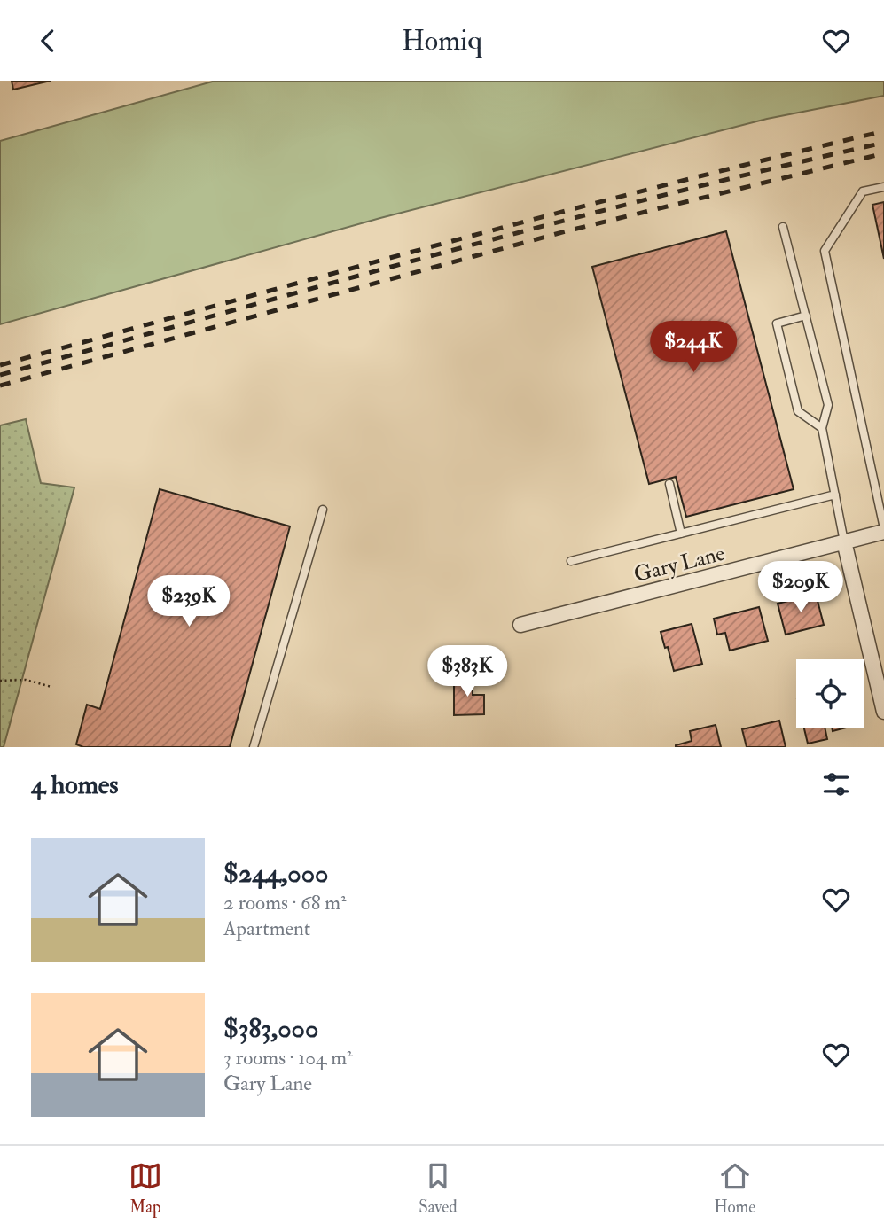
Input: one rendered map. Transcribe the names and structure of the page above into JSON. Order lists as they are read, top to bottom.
{
  "streets": {
    "street": ["Gary Lane"]
  },
  "page": {
    "header": "Homiq",
    "price": [
      "$244K",
      "$209K",
      "$239K",
      "$383K"
    ],
    "heading": "4 homes",
    "list": [
      {
        "name": "$244,000",
        "note": "2 rooms · 68 m² · Apartment"
      },
      {
        "name": "$383,000",
        "note": "3 rooms · 104 m² · Gary Lane"
      }
    ],
    "tabs": ["Map", "Saved", "Home"]
  }
}
